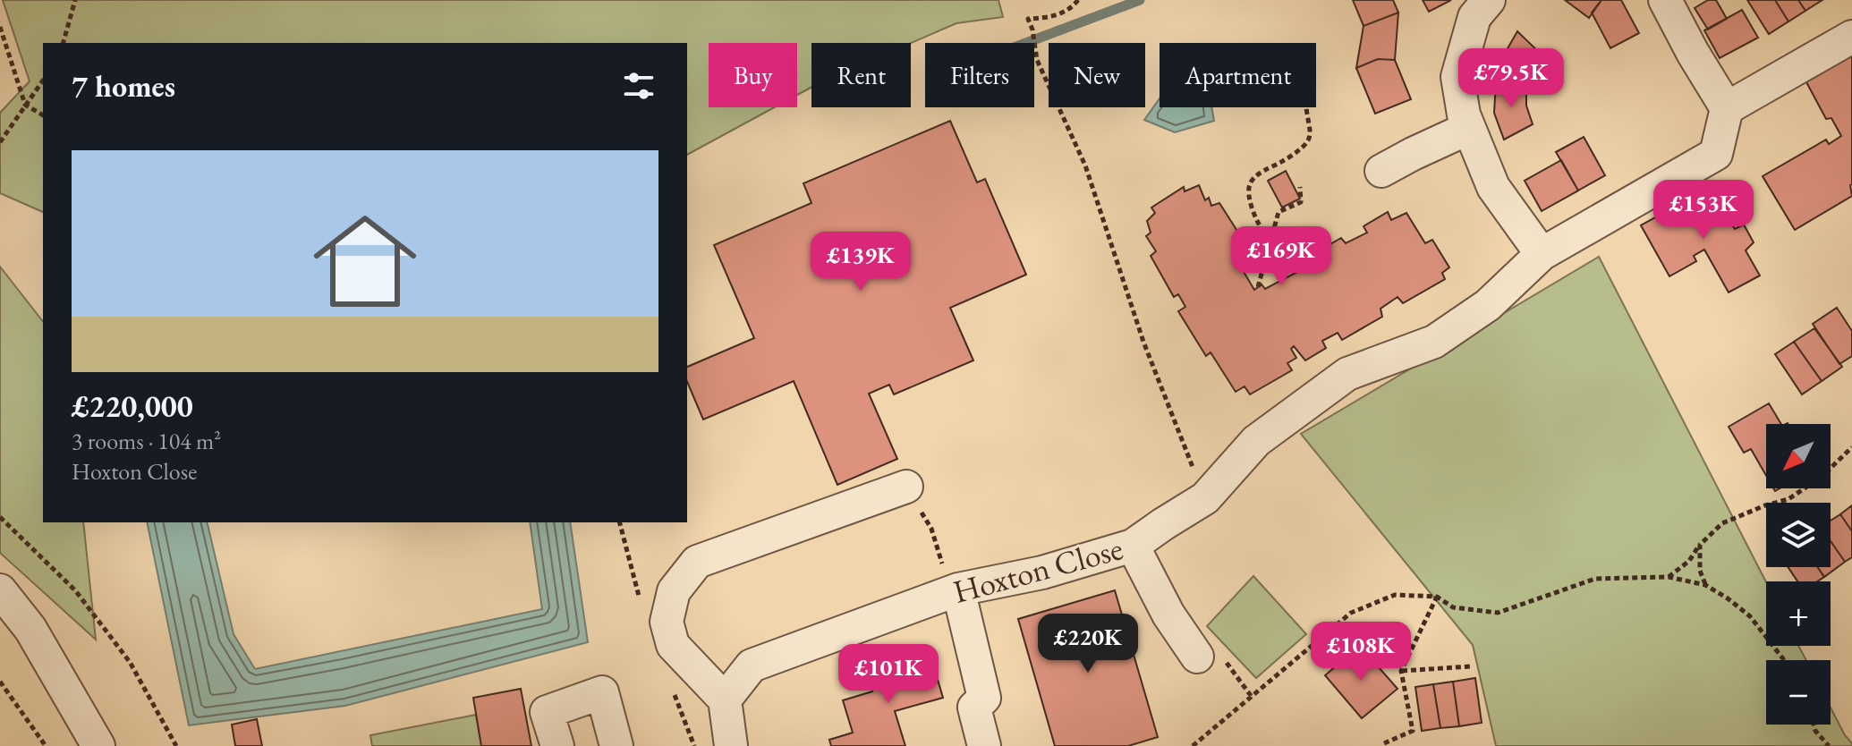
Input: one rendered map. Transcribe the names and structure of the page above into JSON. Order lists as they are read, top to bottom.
{
  "streets": {
    "street": ["Hoxton Close"]
  },
  "north": "bottom left",
  "page": {
    "chip": [
      "Buy",
      "Rent",
      "Filters",
      "New",
      "Apartment"
    ],
    "heading": "7 homes",
    "price": [
      "£79.5K",
      "£153K",
      "£169K",
      "£139K",
      "£220K",
      "£108K",
      "£101K"
    ],
    "list": [
      {
        "name": "£220,000",
        "note": "3 rooms · 104 m² · Hoxton Close"
      }
    ],
    "map_buttons": ["+", "−"]
  }
}
